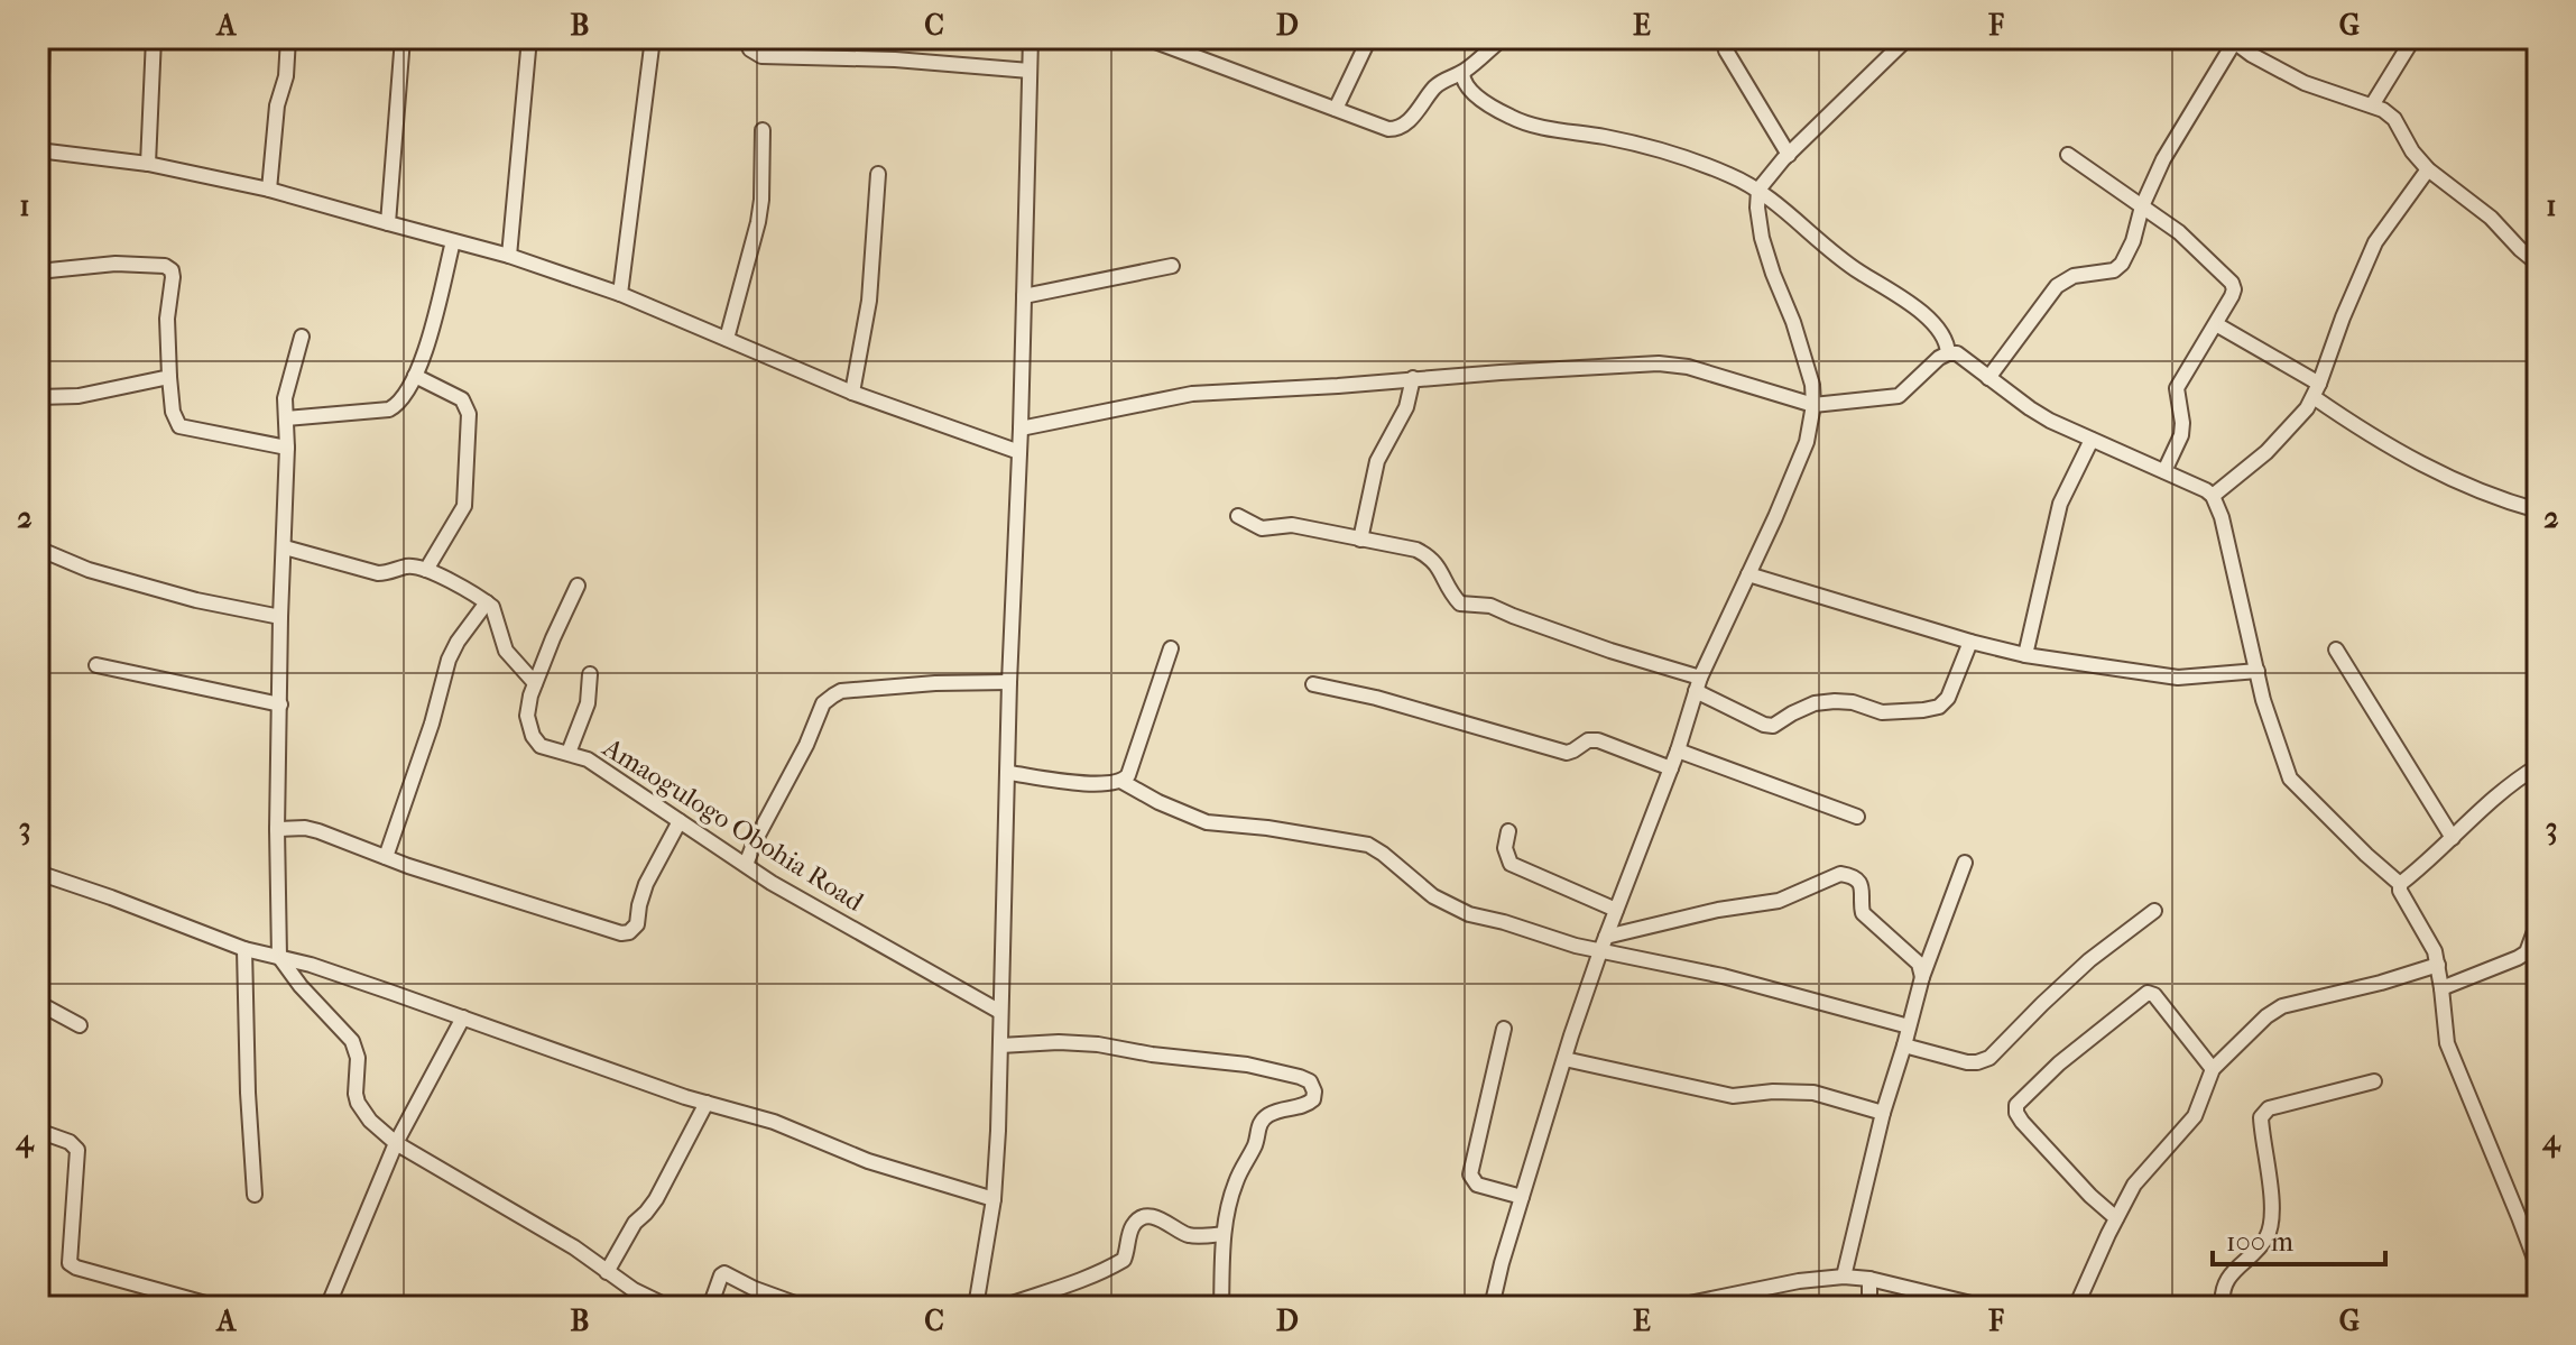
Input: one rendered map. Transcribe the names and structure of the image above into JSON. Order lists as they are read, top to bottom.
{
  "streets": {
    "street": ["Amaogulogo Obohia Road"]
  },
  "scale_bar": "100 m",
  "grid": {
    "columns": [
      "A",
      "B",
      "C",
      "D",
      "E",
      "F",
      "G"
    ],
    "rows": [
      "1",
      "2",
      "3",
      "4"
    ]
  }
}
